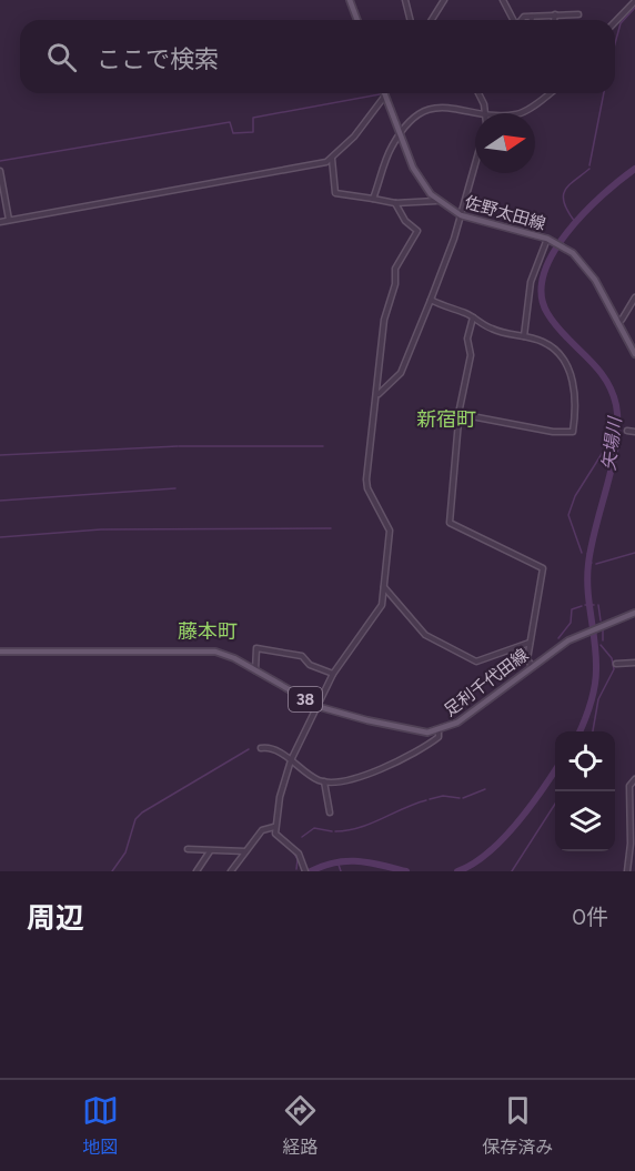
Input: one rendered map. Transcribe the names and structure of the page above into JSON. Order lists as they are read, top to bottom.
{
  "streets": {
    "main road": ["佐野太田線", "足利千代田線", "38"]
  },
  "districts": ["新宿町", "藤本町"],
  "water": ["矢場川"],
  "north": "right",
  "page": {
    "search": "ここで検索",
    "heading": ["周辺", "0件"],
    "nav": ["地図", "経路", "保存済み"]
  }
}
